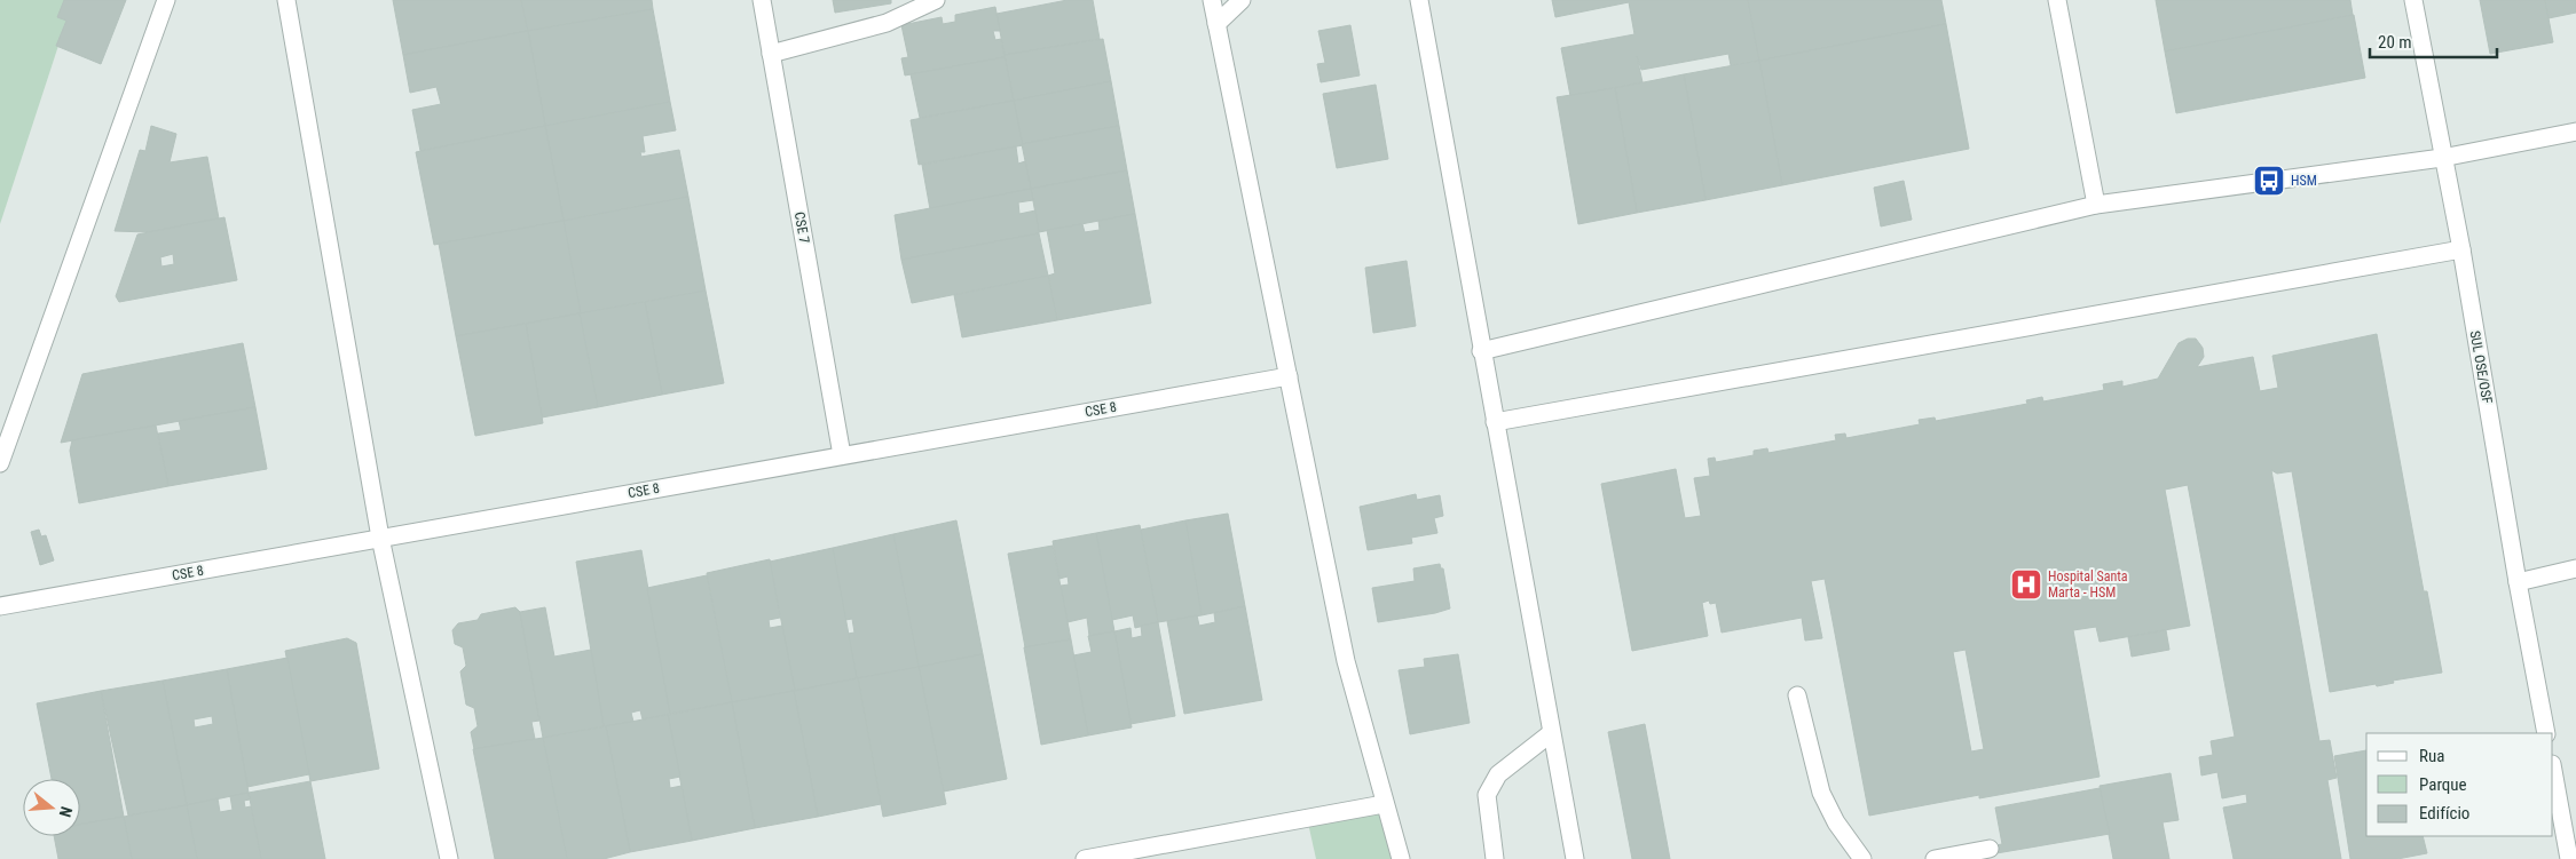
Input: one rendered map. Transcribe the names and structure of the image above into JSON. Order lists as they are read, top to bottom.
{
  "streets": {
    "street": ["CSE 7", "SUL OSE/OSF", "CSE 8"]
  },
  "crossings": [
    ["CSE 7", "CSE 8"]
  ],
  "places": {
    "bus stop": ["HSM"],
    "hospital": ["Hospital Santa Marta - HSM"]
  },
  "legend": ["Rua", "Parque", "Edifício"],
  "scale_bar": "20 m",
  "north": "right"
}
